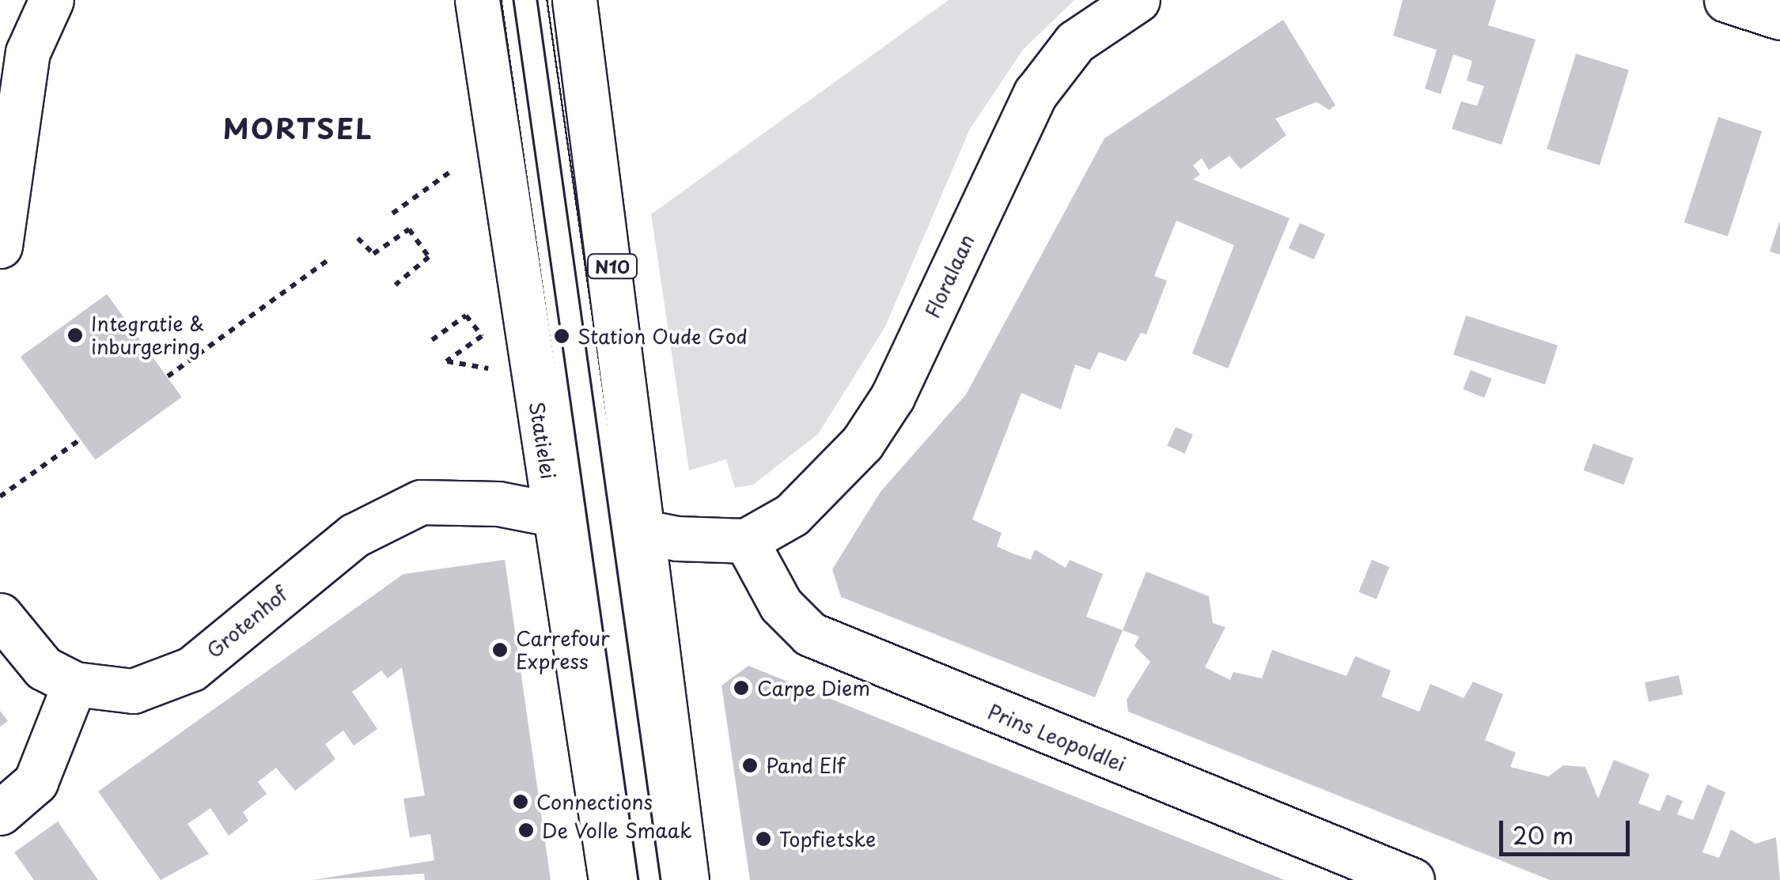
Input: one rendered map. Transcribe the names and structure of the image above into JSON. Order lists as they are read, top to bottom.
{
  "streets": {
    "street": [
      "N10",
      "Floralaan",
      "Statielei",
      "Grotenhof",
      "Prins Leopoldlei"
    ]
  },
  "crossings": [
    ["N10", "Grotenhof"],
    ["Floralaan", "Grotenhof"],
    ["Floralaan", "Prins Leopoldlei"],
    ["Statielei", "Grotenhof"],
    ["Grotenhof", "Prins Leopoldlei"]
  ],
  "districts": ["MORTSEL"],
  "places": [
    "Integratie & inburgering",
    "Station Oude God",
    "Carrefour Express",
    "Carpe Diem",
    "Pand Elf",
    "Connections",
    "De Volle Smaak",
    "Topfietske"
  ],
  "scale_bar": "20 m"
}
